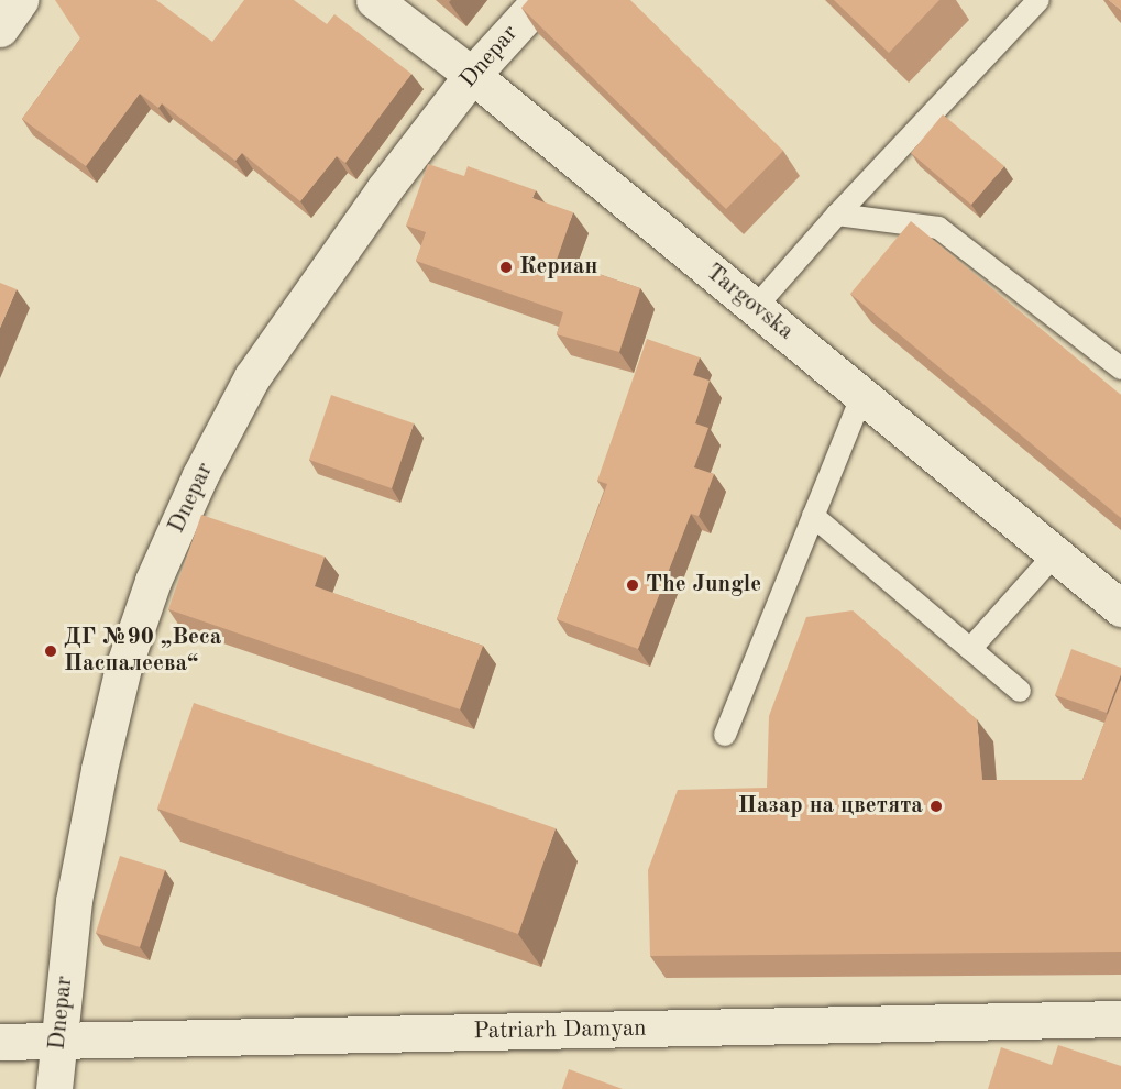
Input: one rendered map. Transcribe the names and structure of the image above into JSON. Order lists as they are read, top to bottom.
{
  "streets": {
    "street": ["Dnepar", "Targovska", "Patriarh Damyan"]
  },
  "crossings": [
    ["Dnepar", "Targovska"],
    ["Dnepar", "Patriarh Damyan"]
  ],
  "places": [
    "Кериан",
    "The Jungle",
    "ДГ №90 „Веса Паспалеева“",
    "Пазар на цветята"
  ]
}
